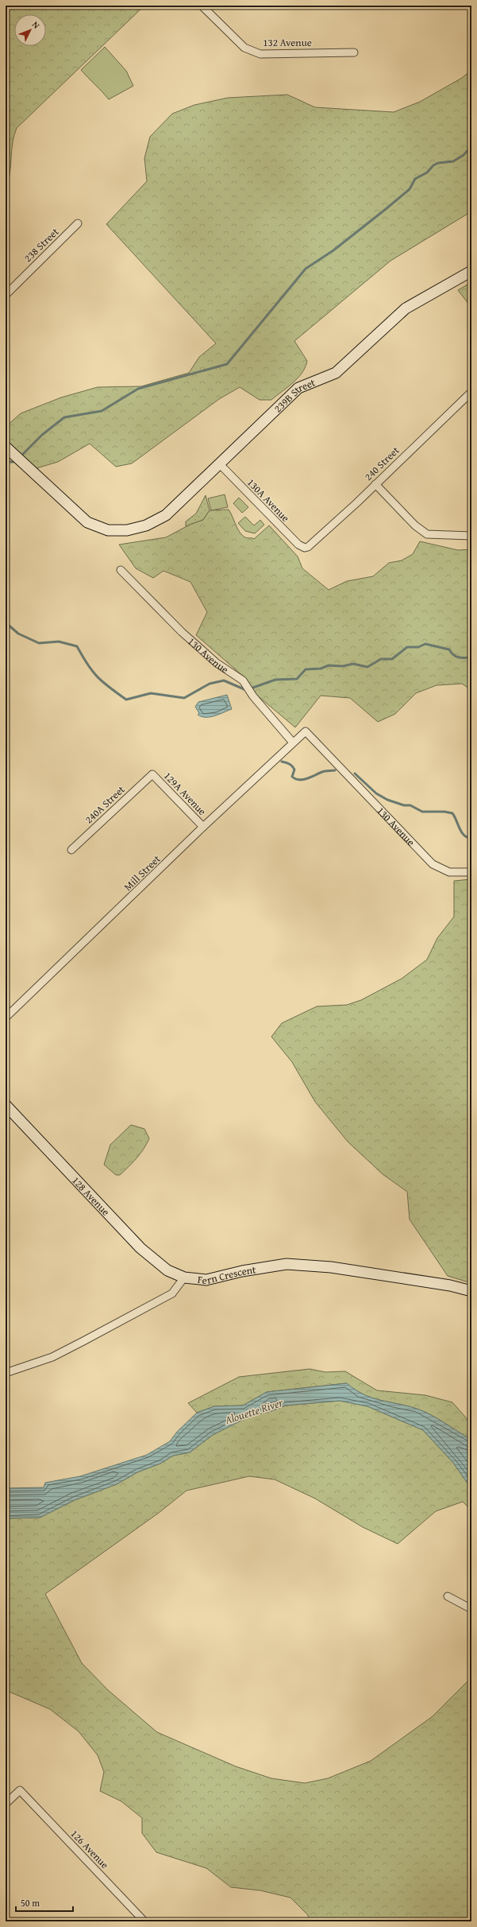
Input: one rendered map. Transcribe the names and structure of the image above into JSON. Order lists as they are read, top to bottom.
{
  "streets": {
    "street": [
      "132 Avenue",
      "238 Street",
      "239B Street",
      "240 Street",
      "130A Avenue",
      "130 Avenue",
      "129A Avenue",
      "240A Street",
      "Mill Street",
      "128 Avenue",
      "Fern Crescent",
      "126 Avenue"
    ]
  },
  "crossings": [
    ["239B Street", "130A Avenue"],
    ["240 Street", "130A Avenue"],
    ["130 Avenue", "Mill Street"],
    ["129A Avenue", "240A Street"],
    ["129A Avenue", "Mill Street"],
    ["128 Avenue", "Fern Crescent"]
  ],
  "water": ["Alouette River"],
  "scale_bar": "50 m",
  "north": "top right"
}
